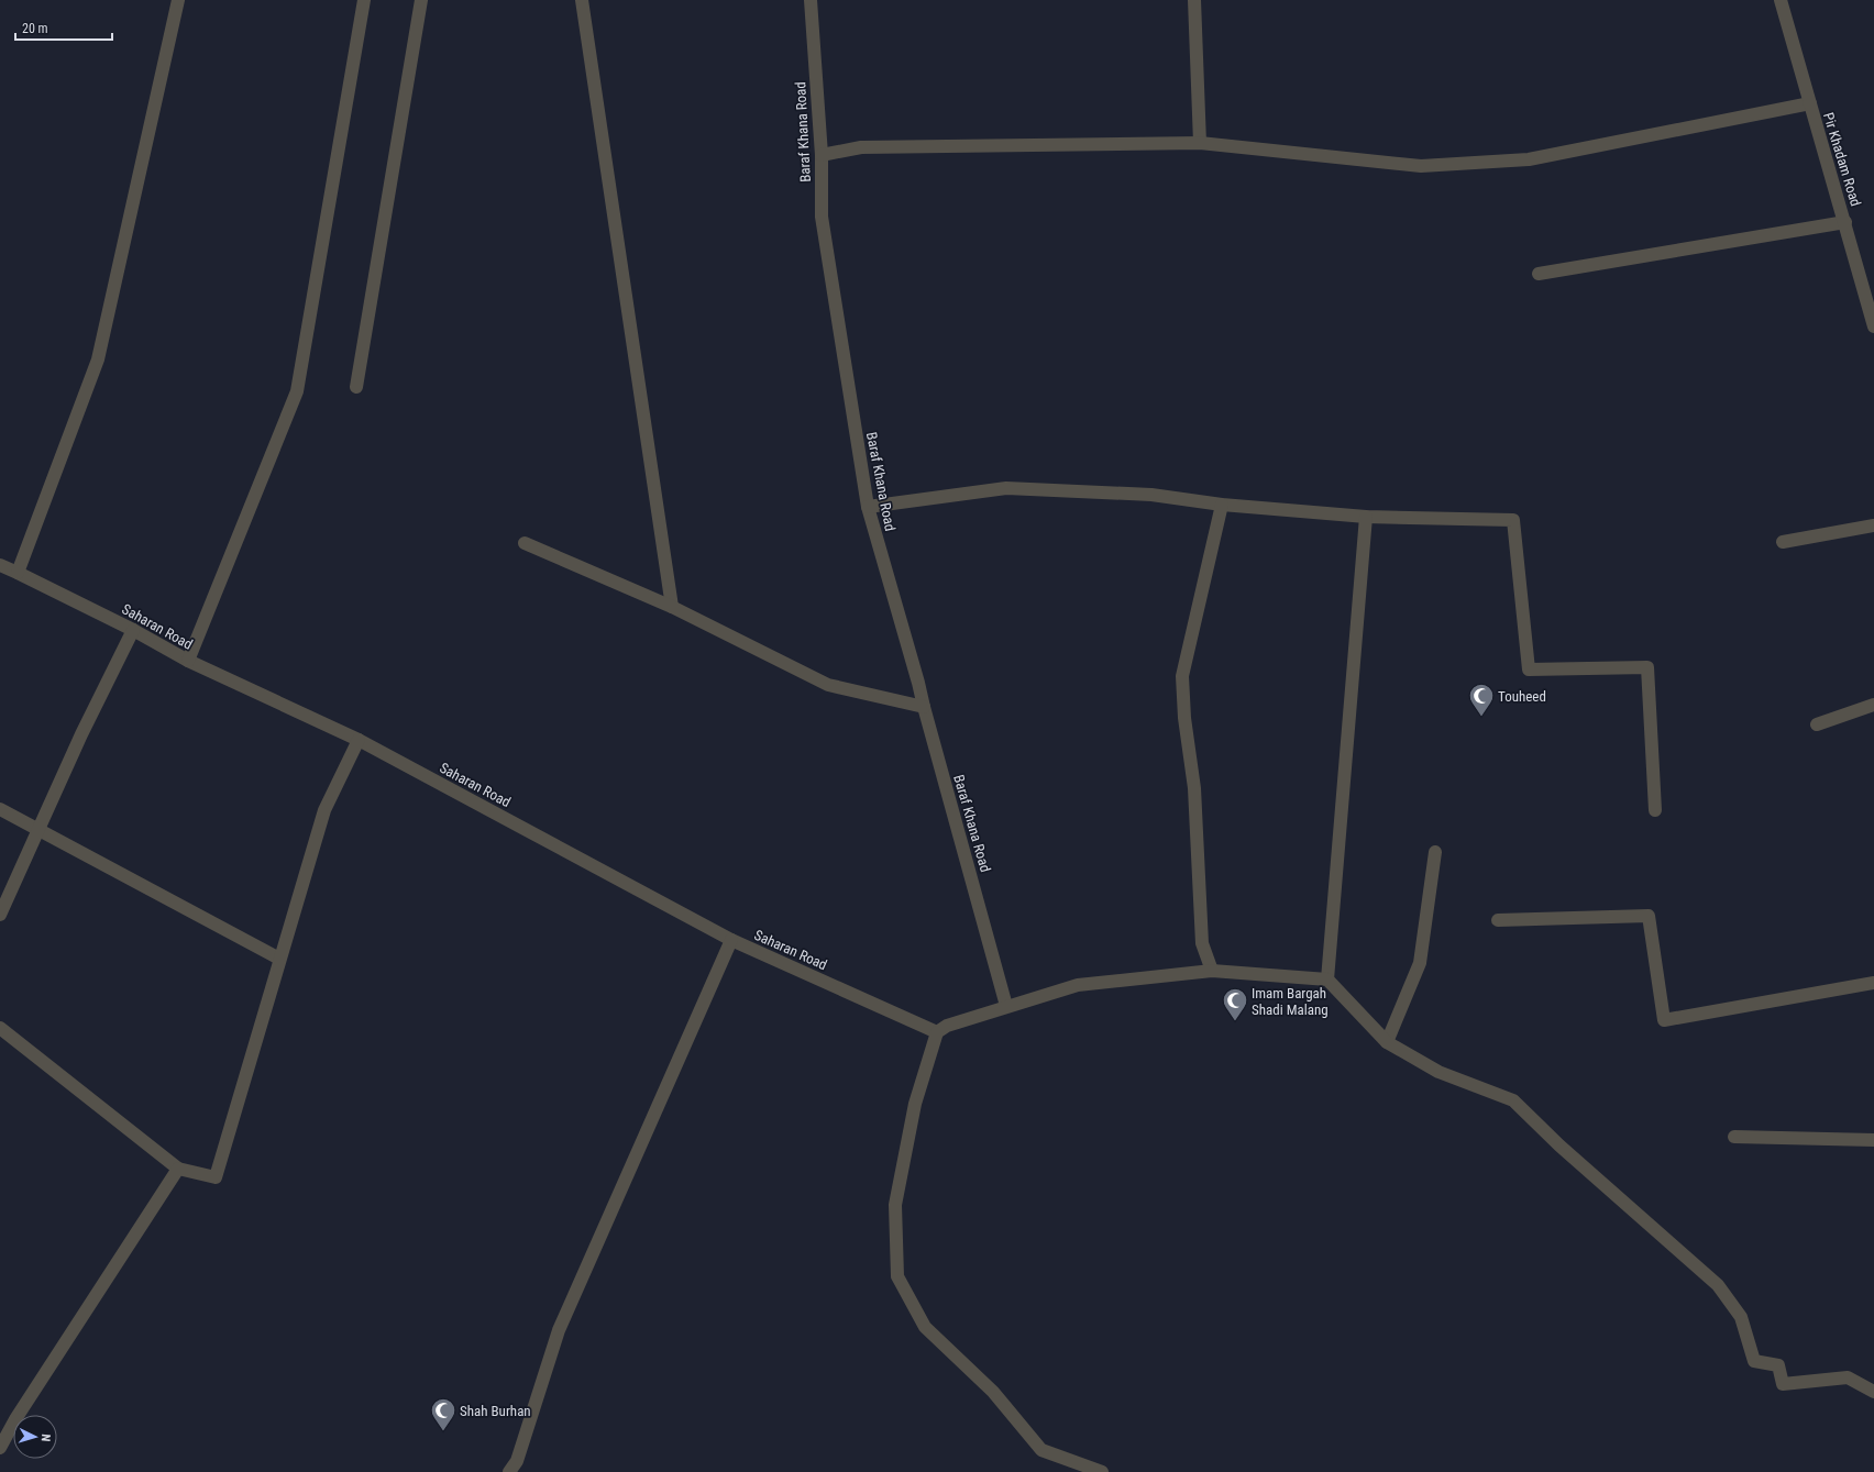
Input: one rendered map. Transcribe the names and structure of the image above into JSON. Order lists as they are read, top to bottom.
{
  "streets": {
    "street": ["Baraf Khana Road", "Pir Khadam Road", "Saharan Road"]
  },
  "places": {
    "mosque": ["Touheed", "Imam Bargah Shadi Malang", "Shah Burhan"]
  },
  "scale_bar": "20 m",
  "north": "right"
}
